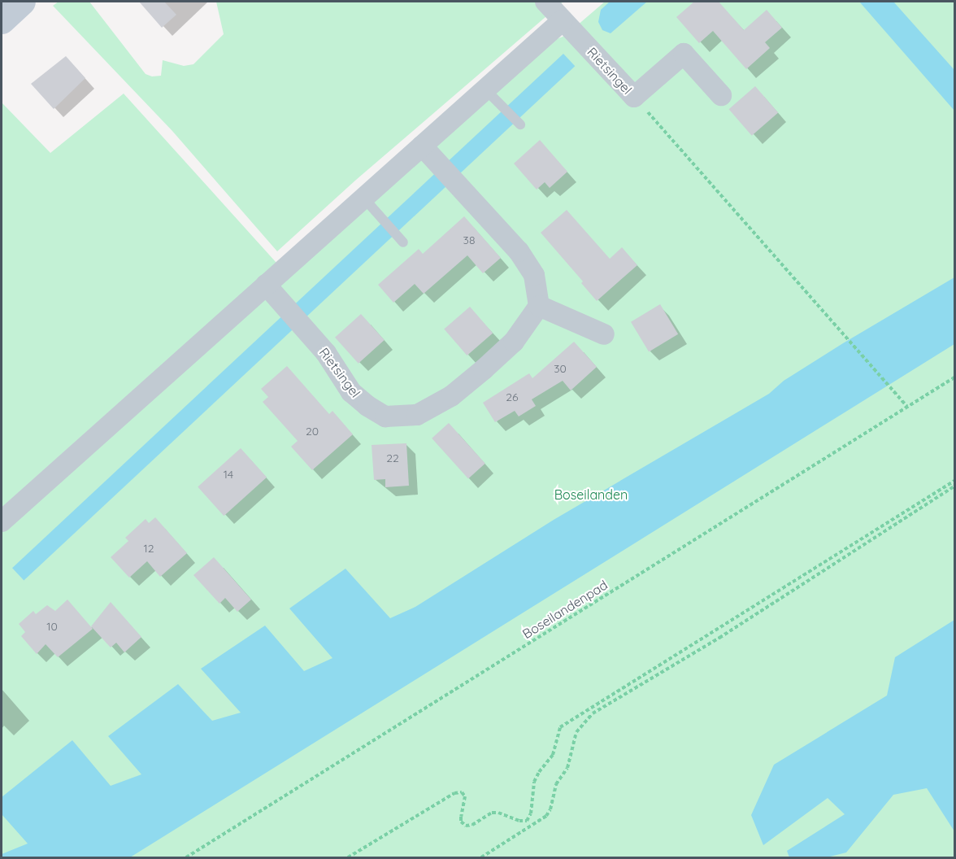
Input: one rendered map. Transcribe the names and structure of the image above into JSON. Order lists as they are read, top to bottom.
{
  "streets": {
    "street": ["Rietsingel"],
    "path": ["Boseilandenpad"]
  },
  "parks": ["Boseilanden"],
  "house_numbers": [
    "38",
    "30",
    "26",
    "20",
    "22",
    "14",
    "12",
    "10"
  ]
}
